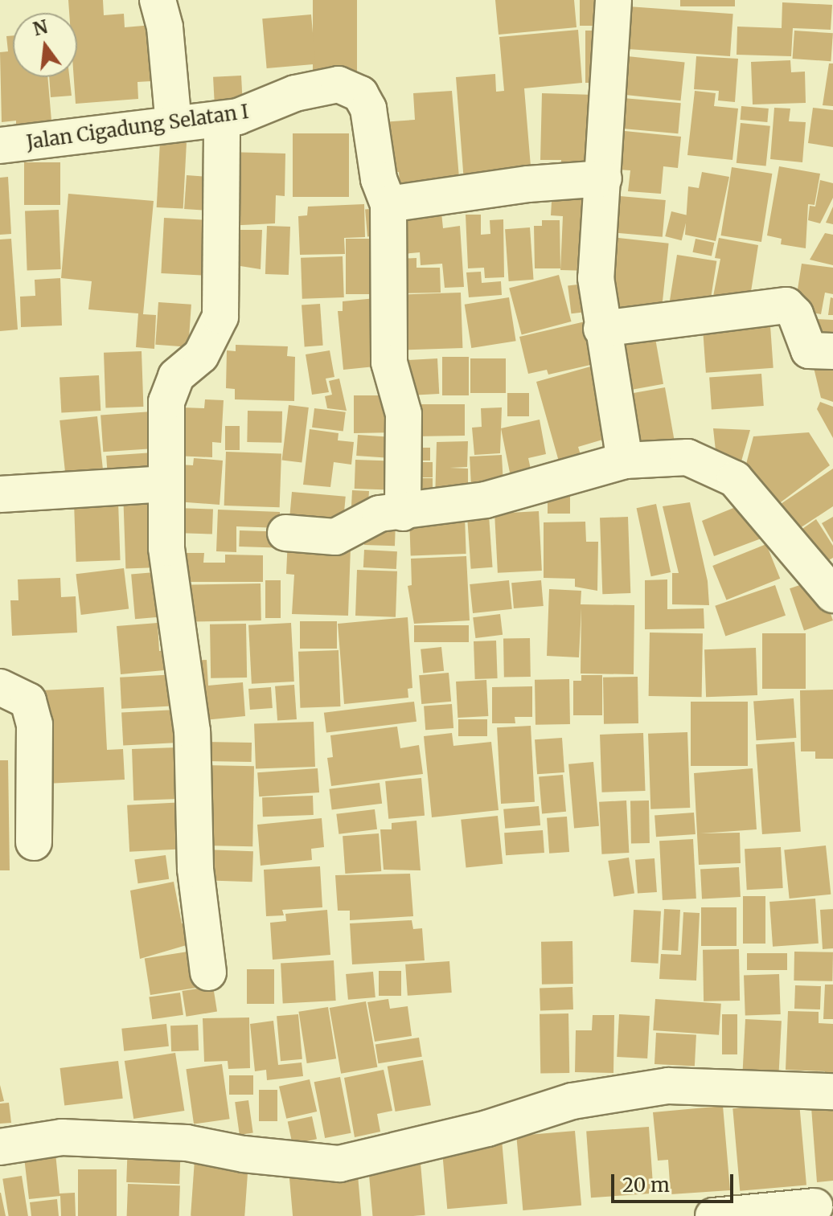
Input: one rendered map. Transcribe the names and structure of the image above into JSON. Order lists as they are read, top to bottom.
{
  "streets": {
    "street": ["Jalan Cigadung Selatan I"]
  },
  "scale_bar": "20 m",
  "north": "top"
}
